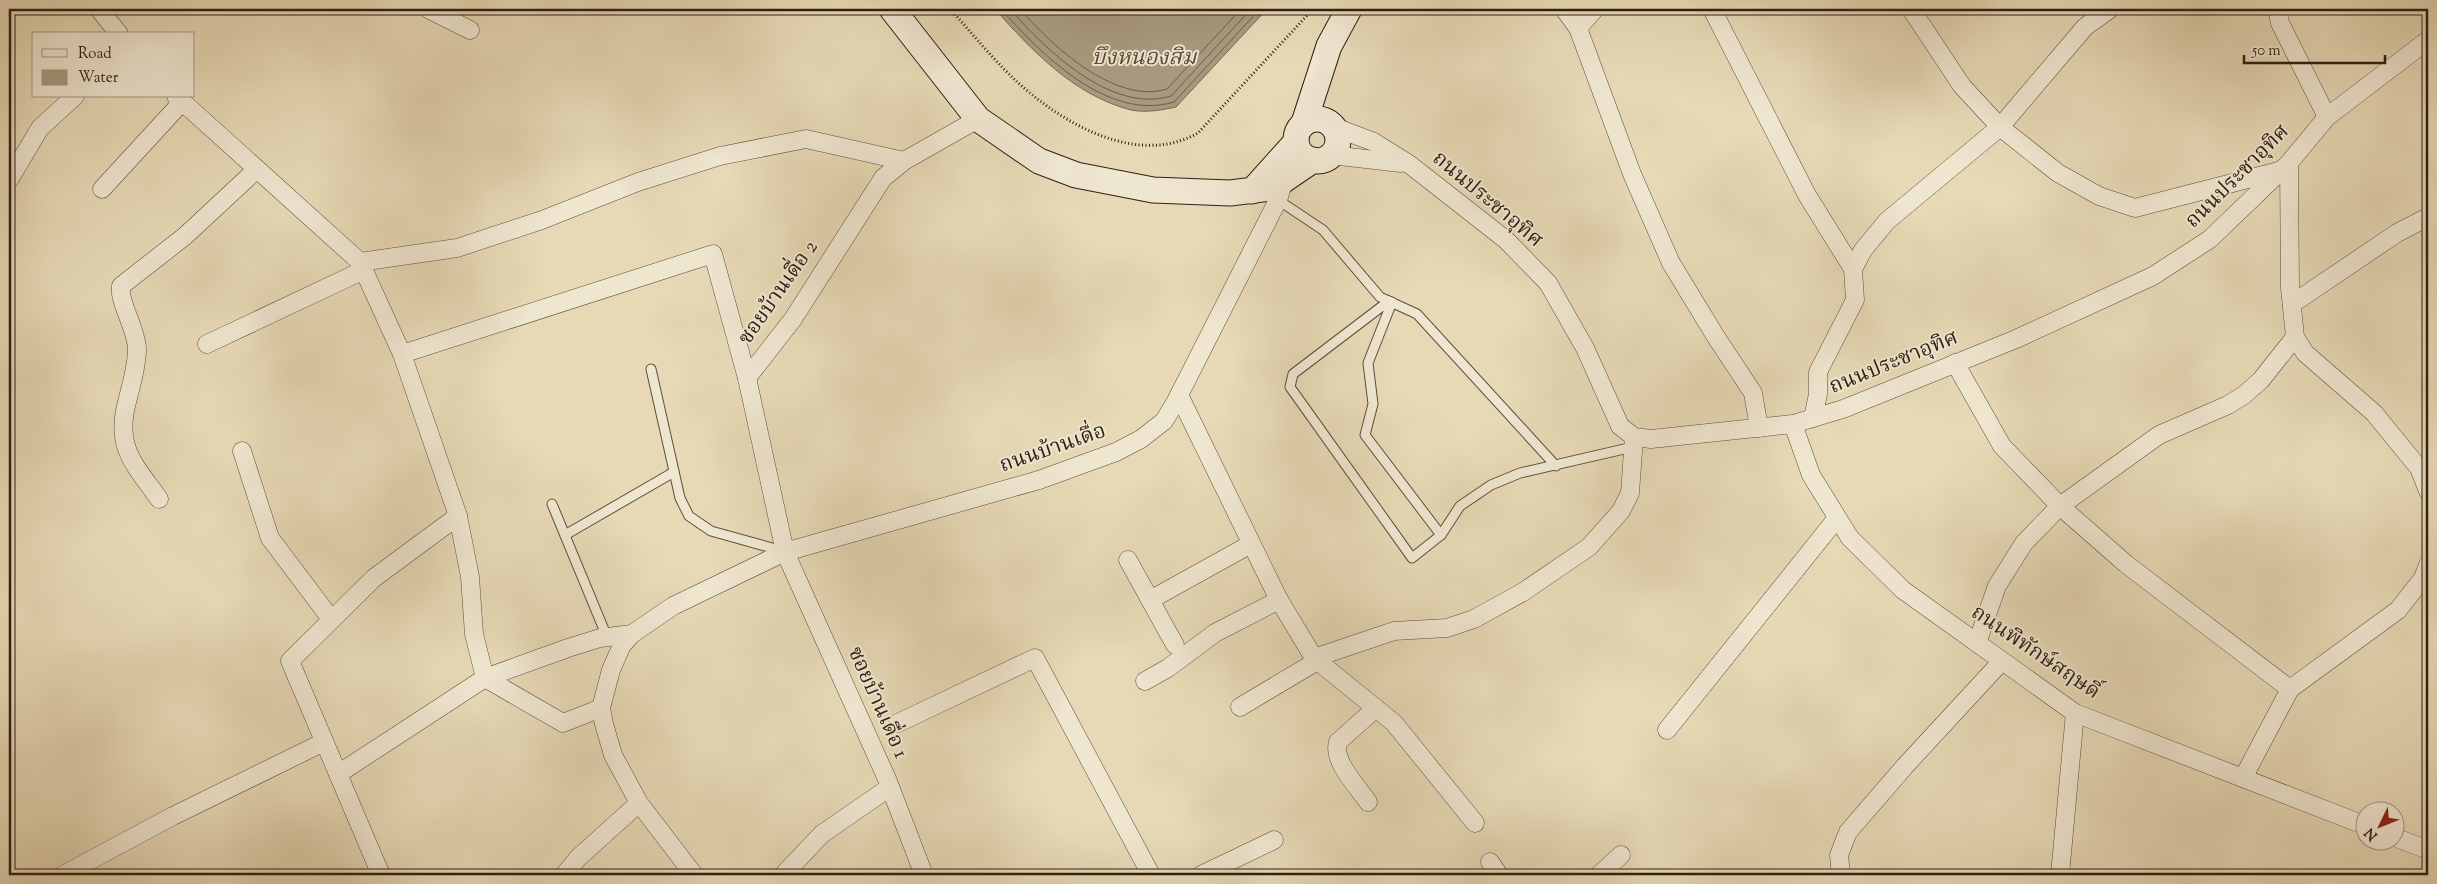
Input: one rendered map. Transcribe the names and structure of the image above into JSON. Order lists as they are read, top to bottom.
{
  "streets": {
    "street": [
      "ถนนประชาอุทิศ",
      "ซอยบ้านเดื่อ 2",
      "ถนนบ้านเดื่อ",
      "ถนนพิทักษ์สฤษดิ์",
      "ซอยบ้านเดื่อ 1"
    ]
  },
  "crossings": [
    ["ถนนประชาอุทิศ", "ถนนบ้านเดื่อ"],
    ["ถนนประชาอุทิศ", "ถนนพิทักษ์สฤษดิ์"],
    ["ซอยบ้านเดื่อ 2", "ถนนบ้านเดื่อ"],
    ["ซอยบ้านเดื่อ 2", "ซอยบ้านเดื่อ 1"],
    ["ถนนบ้านเดื่อ", "ซอยบ้านเดื่อ 1"]
  ],
  "water": ["บึงหนองสิม"],
  "legend": ["Road", "Water"],
  "scale_bar": "50 m",
  "north": "bottom left"
}
